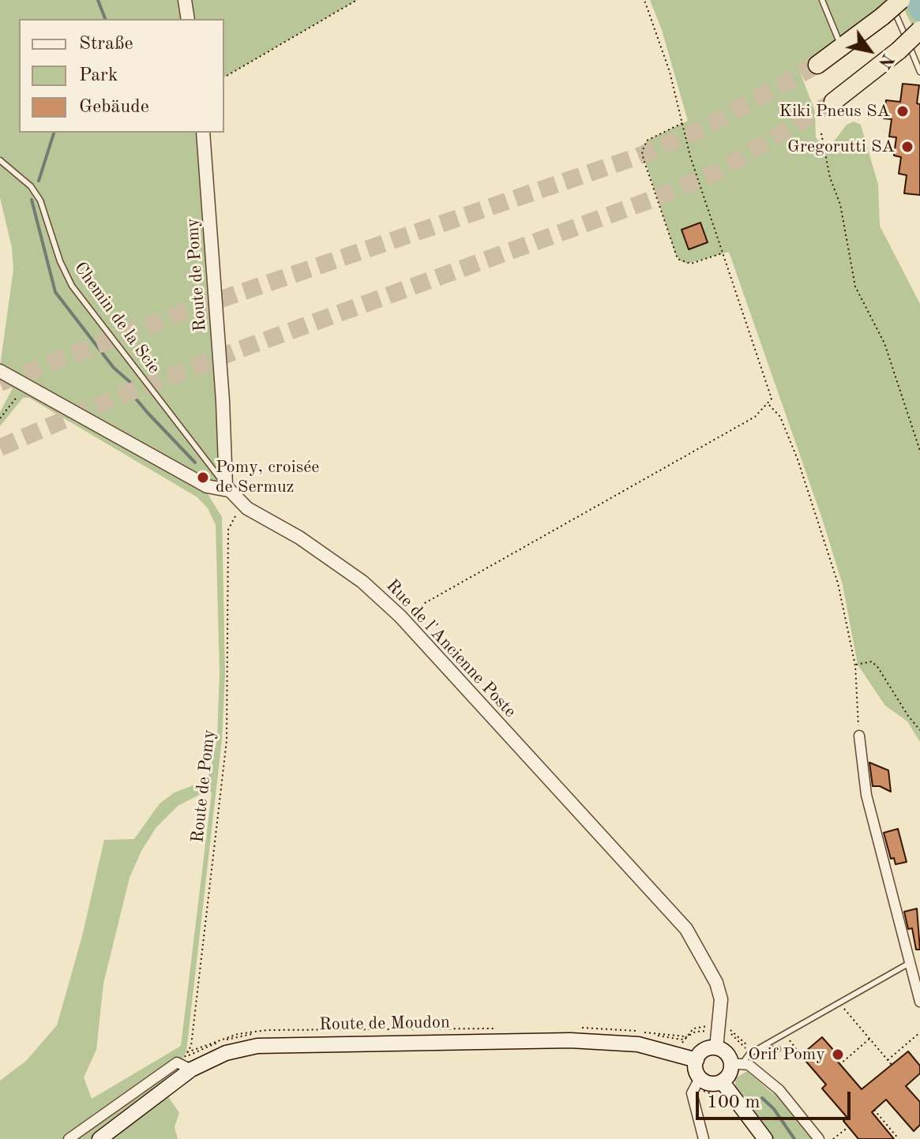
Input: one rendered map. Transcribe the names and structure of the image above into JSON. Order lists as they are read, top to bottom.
{
  "streets": {
    "main road": ["Route de Moudon"],
    "street": ["Route de Pomy", "Rue de l'Ancienne Poste"],
    "lane": ["Chemin de la Scie"]
  },
  "crossings": [
    ["Route de Pomy", "Chemin de la Scie"],
    ["Route de Pomy", "Rue de l'Ancienne Poste"],
    ["Route de Pomy", "Route de Moudon"],
    ["Chemin de la Scie", "Rue de l'Ancienne Poste"],
    ["Rue de l'Ancienne Poste", "Route de Moudon"]
  ],
  "places": [
    "Kiki Pneus SA",
    "Gregorutti SA",
    "Pomy, croisée de Sermuz",
    "Orif Pomy"
  ],
  "legend": ["Straße", "Park", "Gebäude"],
  "scale_bar": "100 m",
  "north": "bottom right"
}
